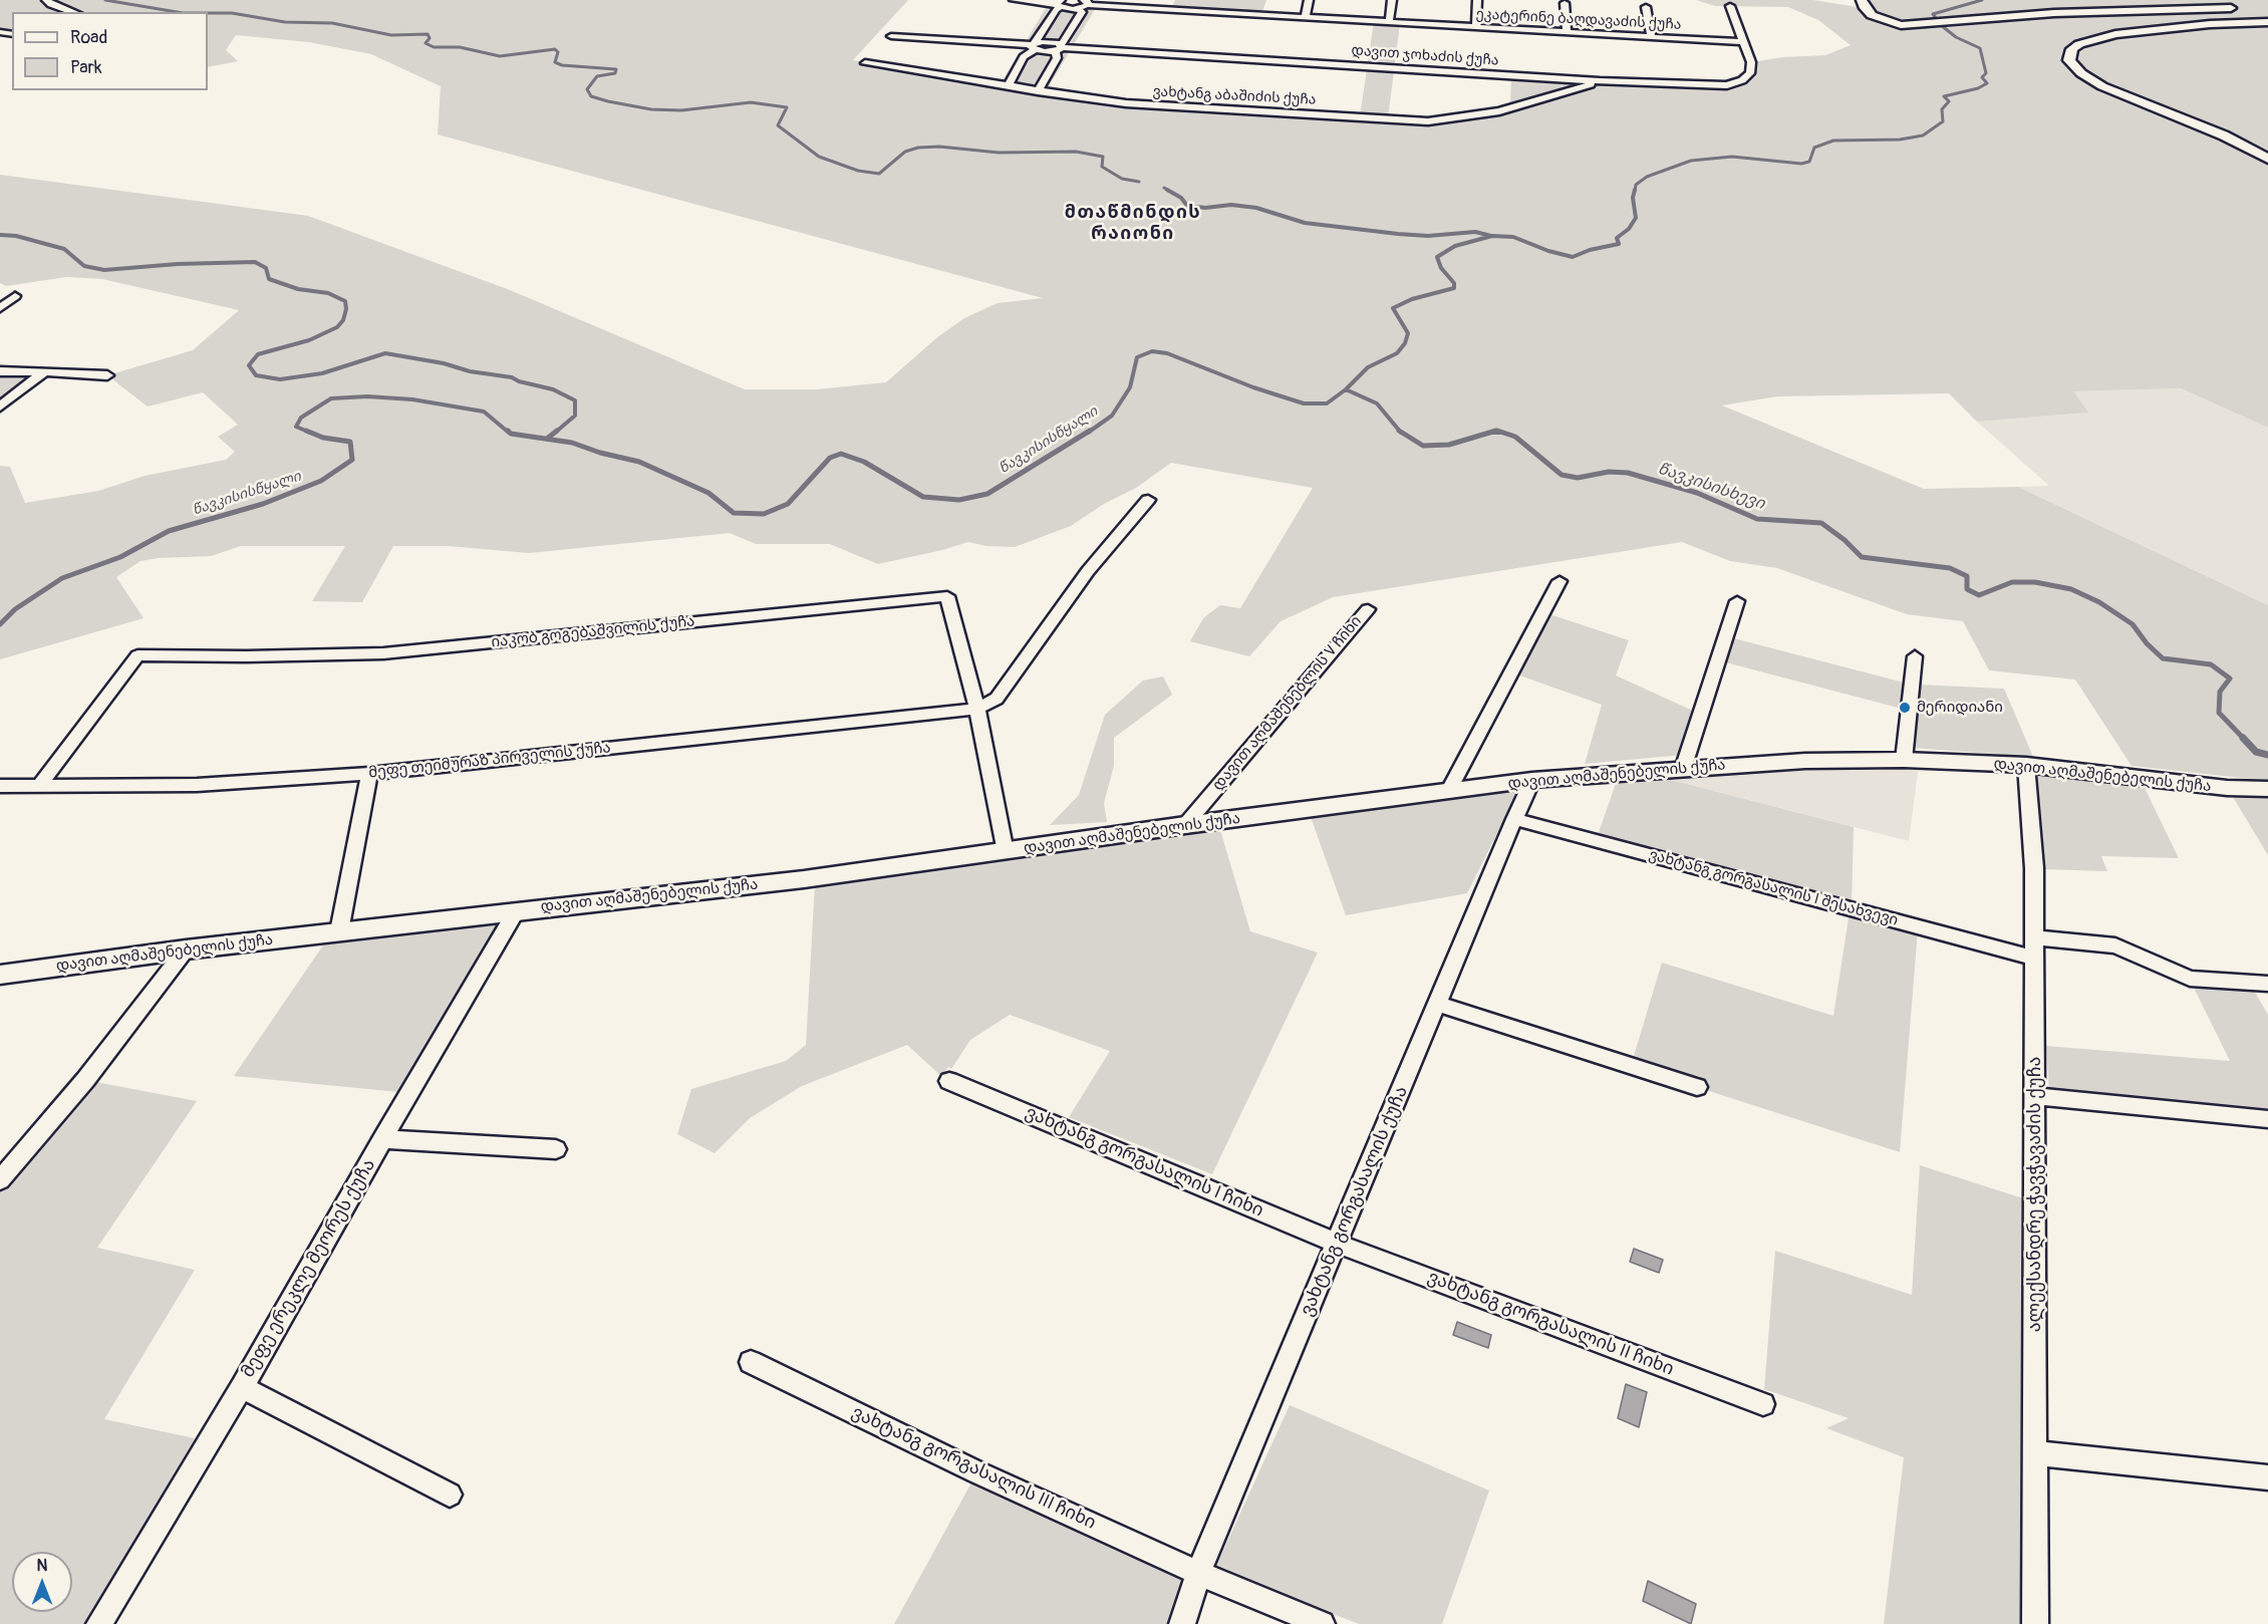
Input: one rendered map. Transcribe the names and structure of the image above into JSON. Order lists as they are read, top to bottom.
{
  "streets": {
    "street": [
      "ეკატერინე ბაღდავაძის ქუჩა",
      "დავით ჯოხაძის ქუჩა",
      "ვახტანგ აბაშიძის ქუჩა",
      "იაკობ გოგებაშვილის ქუჩა",
      "დავით აღმაშენებლის V ჩიხი",
      "მეფე თეიმურაზ პირველის ქუჩა",
      "დავით აღმაშენებელის ქუჩა",
      "ვახტანგ გორგასალის I შესახვევი",
      "ვახტანგ გორგასალის I ჩიხი",
      "ალექსანდრე ჭავჭავაძის ქუჩა",
      "ვახტანგ გორგასალის ქუჩა",
      "მეფე ერეკლე მეორეს ქუჩა",
      "ვახტანგ გორგასალის II ჩიხი",
      "ვახტანგ გორგასალის III ჩიხი"
    ]
  },
  "crossings": [
    ["ეკატერინე ბაღდავაძის ქუჩა", "დავით ჯოხაძის ქუჩა"],
    ["დავით ჯოხაძის ქუჩა", "ვახტანგ აბაშიძის ქუჩა"],
    ["იაკობ გოგებაშვილის ქუჩა", "მეფე თეიმურაზ პირველის ქუჩა"],
    ["იაკობ გოგებაშვილის ქუჩა", "დავით აღმაშენებელის ქუჩა"],
    ["დავით აღმაშენებლის V ჩიხი", "დავით აღმაშენებელის ქუჩა"],
    ["დავით აღმაშენებელის ქუჩა", "ალექსანდრე ჭავჭავაძის ქუჩა"],
    ["დავით აღმაშენებელის ქუჩა", "ვახტანგ გორგასალის ქუჩა"],
    ["დავით აღმაშენებელის ქუჩა", "მეფე ერეკლე მეორეს ქუჩა"],
    ["ვახტანგ გორგასალის I შესახვევი", "ალექსანდრე ჭავჭავაძის ქუჩა"],
    ["ვახტანგ გორგასალის I შესახვევი", "ვახტანგ გორგასალის ქუჩა"],
    ["ვახტანგ გორგასალის I ჩიხი", "ვახტანგ გორგასალის ქუჩა"],
    ["ვახტანგ გორგასალის I ჩიხი", "ვახტანგ გორგასალის II ჩიხი"],
    ["ვახტანგ გორგასალის ქუჩა", "ვახტანგ გორგასალის II ჩიხი"],
    ["ვახტანგ გორგასალის ქუჩა", "ვახტანგ გორგასალის III ჩიხი"]
  ],
  "districts": ["მთაწმინდის რაიონი"],
  "water": ["წავკისისწყალი", "წავკისისხევი"],
  "places": ["მერიდიანი"],
  "legend": ["Road", "Park"],
  "north": "top"
}
